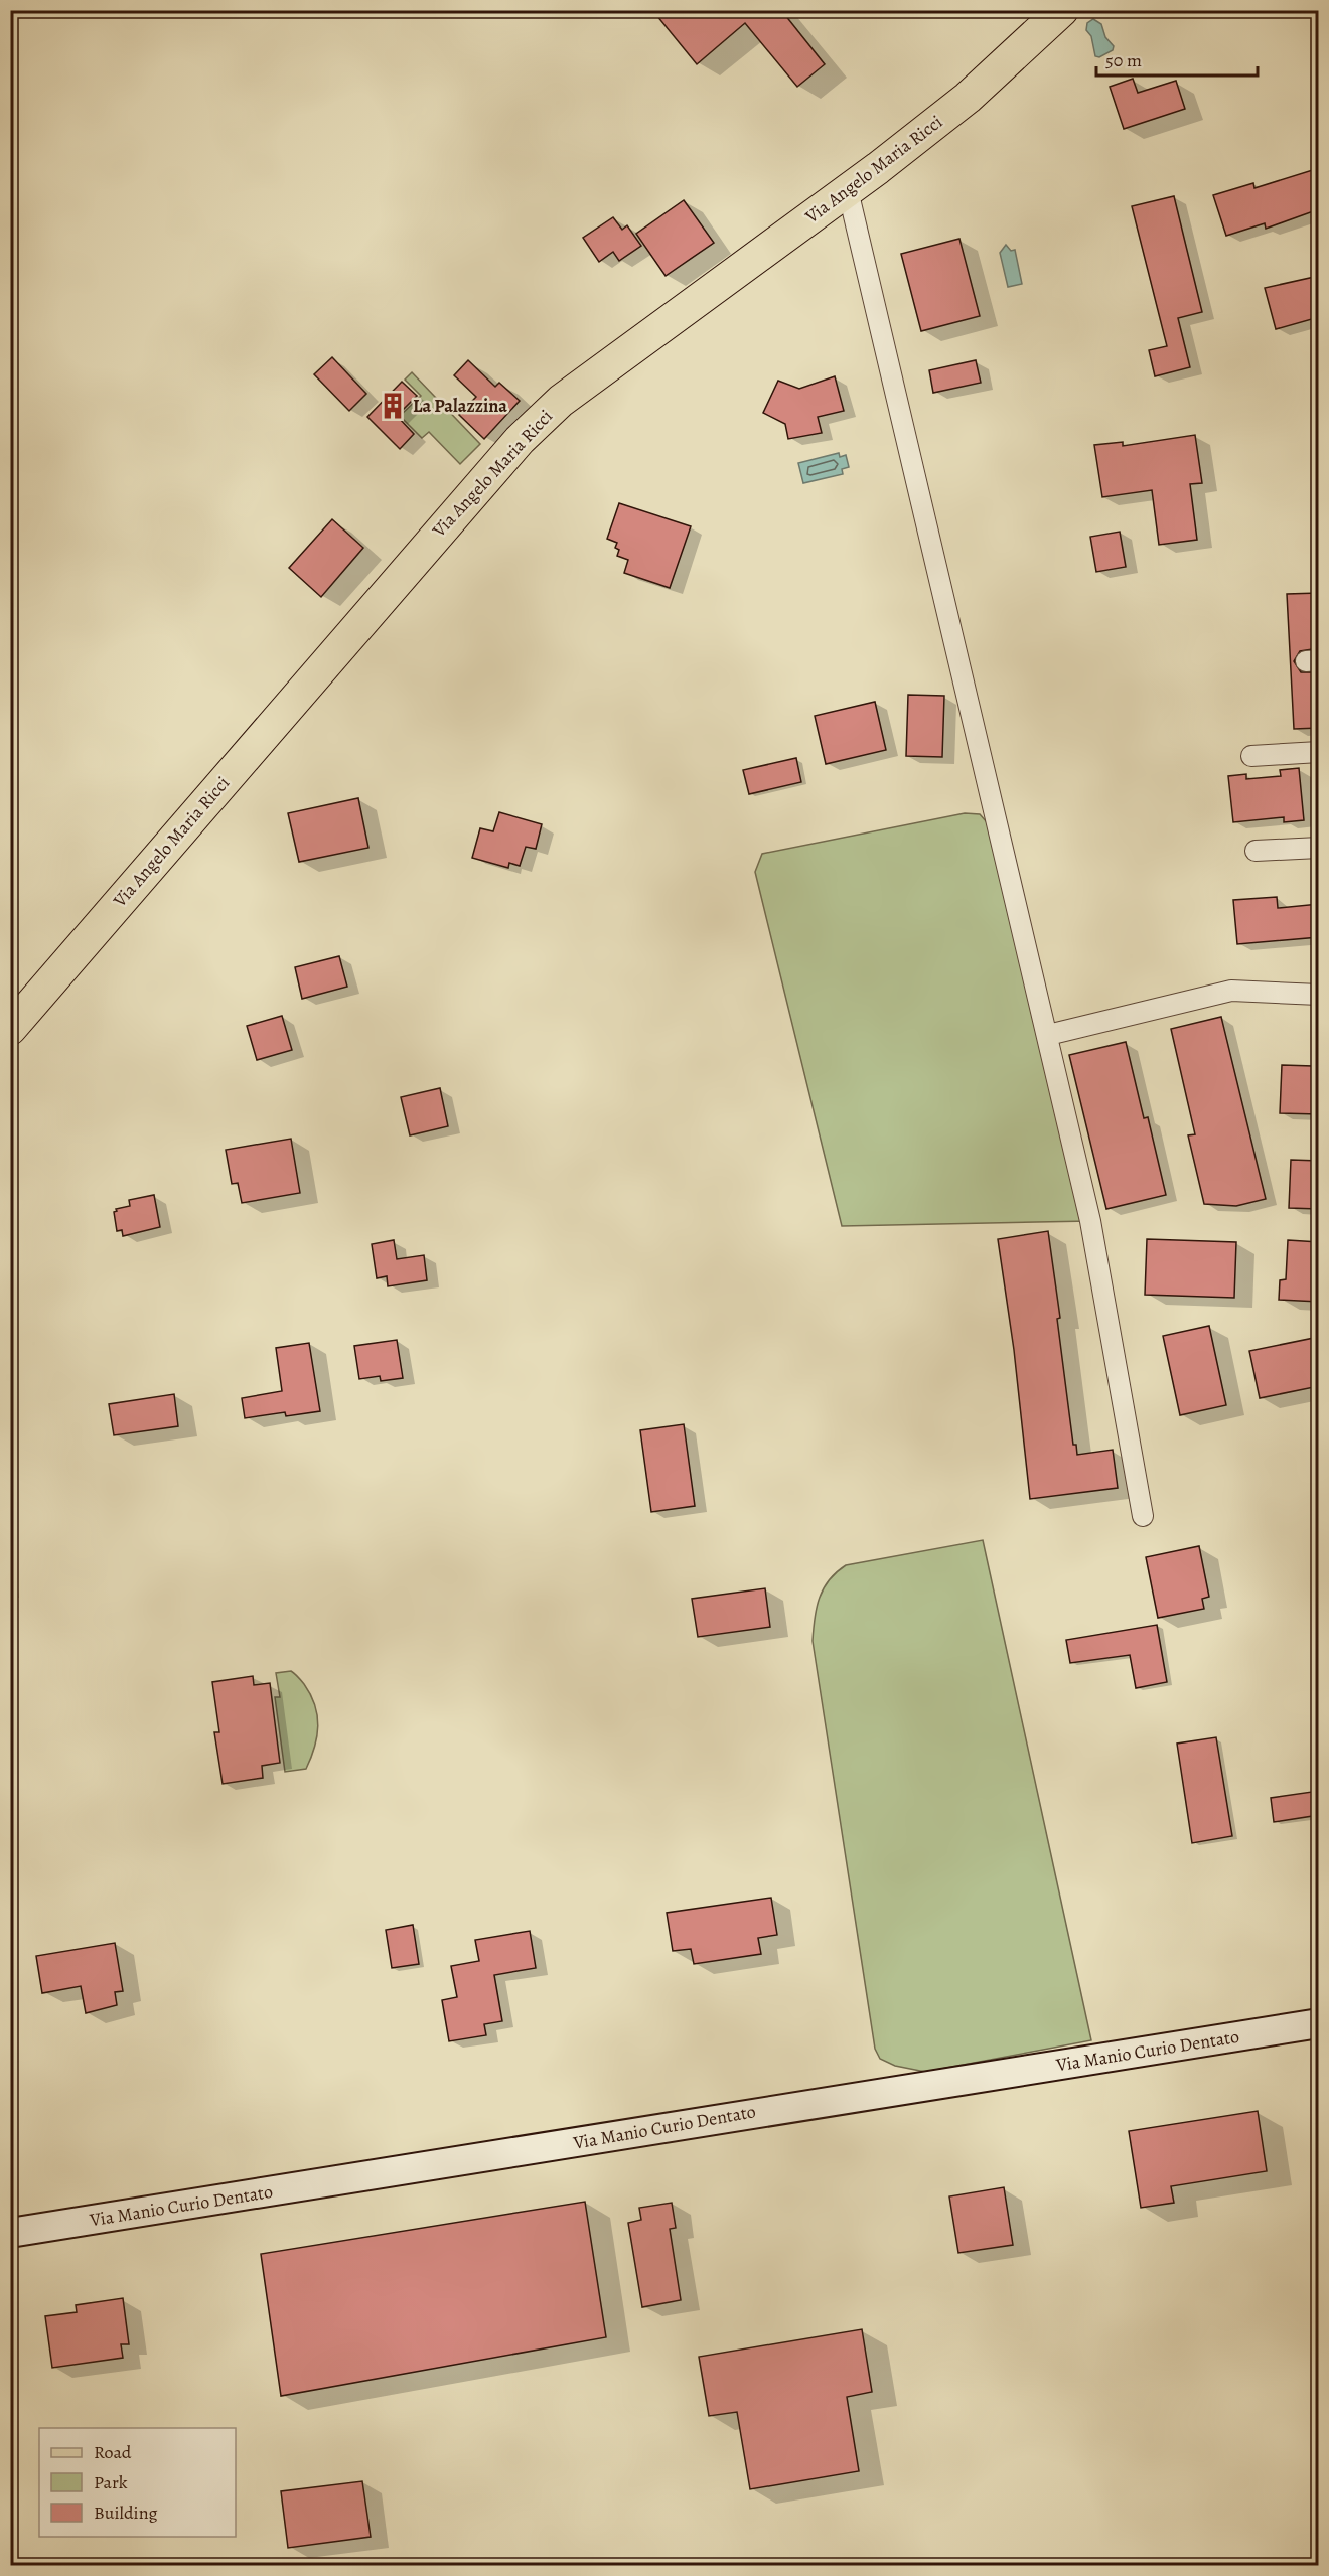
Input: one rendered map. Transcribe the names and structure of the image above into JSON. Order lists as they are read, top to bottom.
{
  "streets": {
    "main road": ["Via Angelo Maria Ricci", "Via Manio Curio Dentato"]
  },
  "places": {
    "building": ["La Palazzina"]
  },
  "legend": ["Road", "Park", "Building"],
  "scale_bar": "50 m"
}
